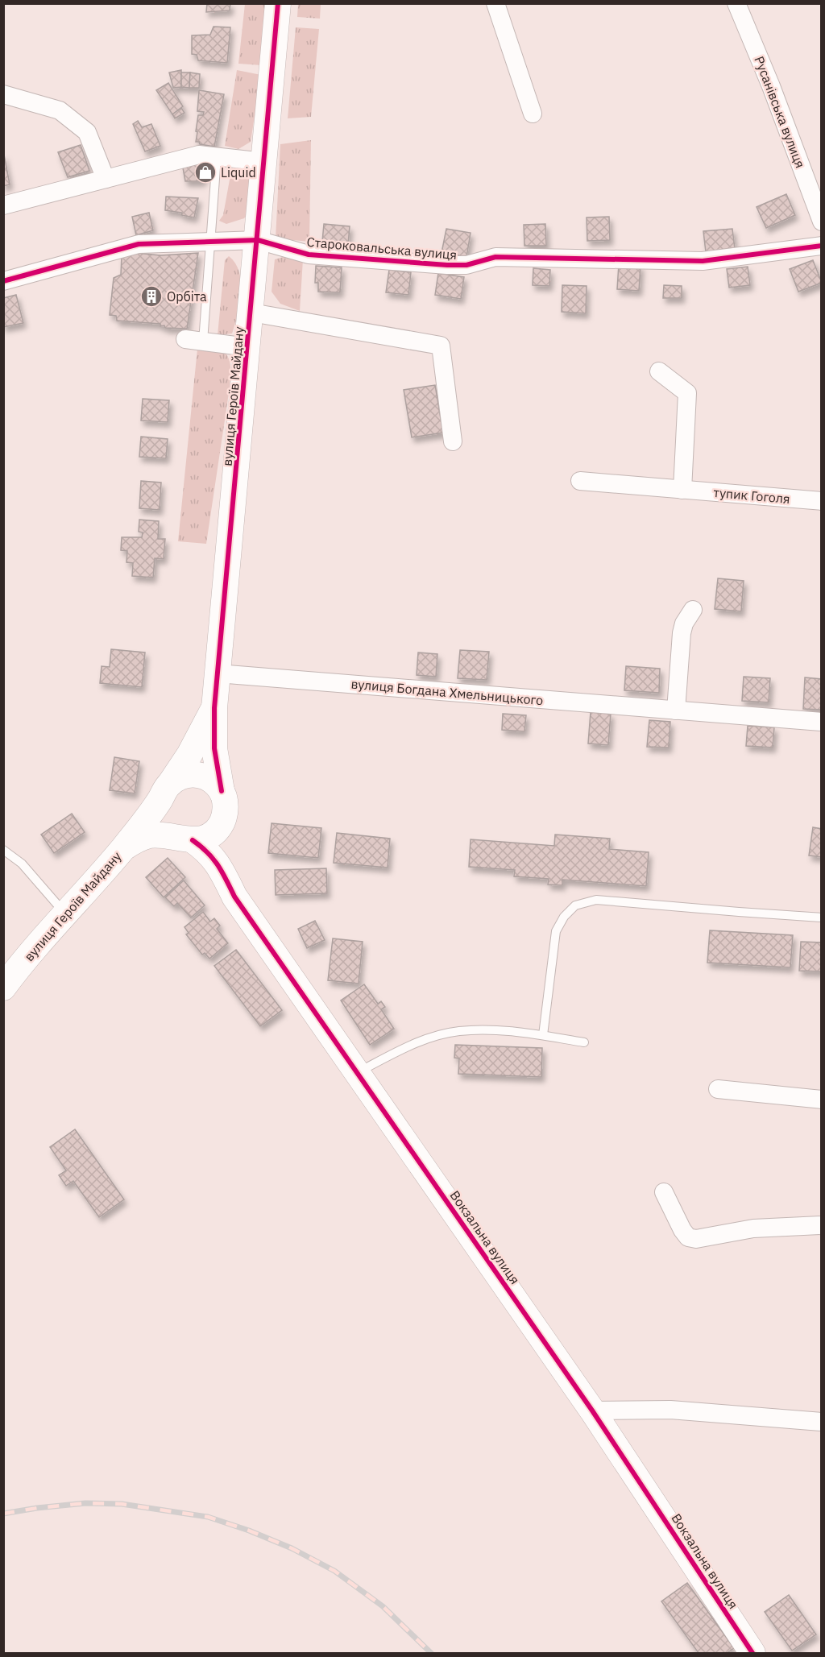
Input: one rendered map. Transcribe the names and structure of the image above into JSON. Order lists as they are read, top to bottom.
{
  "streets": {
    "street": [
      "Русанівська вулиця",
      "Староковальська вулиця",
      "вулиця Героїв Майдану",
      "тупик Гоголя",
      "вулиця Богдана Хмельницького",
      "Вокзальна вулиця"
    ]
  },
  "crossings": [
    ["Староковальська вулиця", "вулиця Героїв Майдану"],
    ["вулиця Героїв Майдану", "вулиця Богдана Хмельницького"],
    ["вулиця Героїв Майдану", "Вокзальна вулиця"]
  ],
  "places": {
    "shop": ["Liquid"],
    "building": ["Орбіта"]
  }
}
